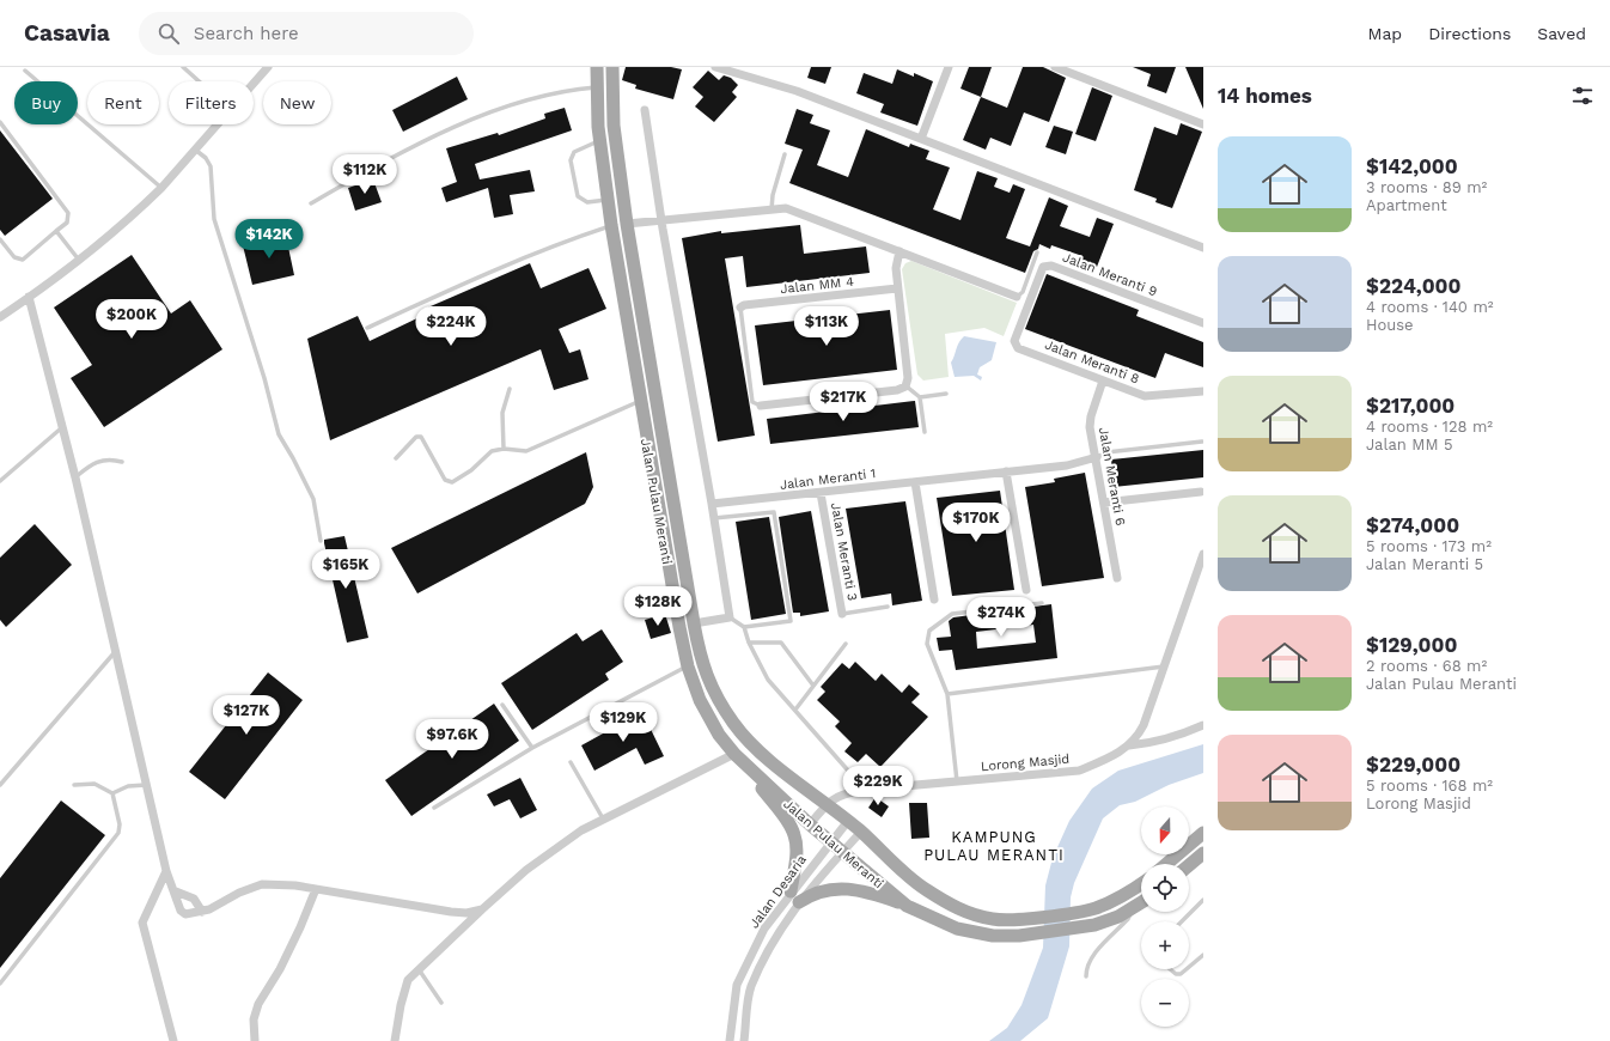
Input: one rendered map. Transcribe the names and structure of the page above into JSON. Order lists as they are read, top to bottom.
{
  "streets": {
    "main road": ["Jalan Pulau Meranti"],
    "street": [
      "Jalan Meranti 9",
      "Jalan MM 4",
      "Jalan Meranti 8",
      "Jalan Meranti 6",
      "Jalan Meranti 1",
      "Jalan Meranti 3",
      "Lorong Masjid",
      "Jalan Desaria"
    ]
  },
  "crossings": [
    ["Jalan Meranti 9", "Jalan Meranti 8"],
    ["Jalan Meranti 8", "Jalan Meranti 6"],
    ["Jalan Meranti 6", "Jalan Meranti 1"],
    ["Jalan Meranti 1", "Jalan Meranti 3"],
    ["Jalan Pulau Meranti", "Lorong Masjid"],
    ["Jalan Pulau Meranti", "Jalan Desaria"]
  ],
  "districts": ["KAMPUNG PULAU MERANTI"],
  "north": "bottom",
  "page": {
    "header": "Casavia",
    "search": "Search here",
    "nav": ["Map", "Directions", "Saved"],
    "heading": "14 homes",
    "chip": [
      "Buy",
      "Rent",
      "Filters",
      "New"
    ],
    "list": [
      {
        "name": "$142,000",
        "note": "3 rooms · 89 m² · Apartment"
      },
      {
        "name": "$224,000",
        "note": "4 rooms · 140 m² · House"
      },
      {
        "name": "$217,000",
        "note": "4 rooms · 128 m² · Jalan MM 5"
      },
      {
        "name": "$274,000",
        "note": "5 rooms · 173 m² · Jalan Meranti 5"
      },
      {
        "name": "$129,000",
        "note": "2 rooms · 68 m² · Jalan Pulau Meranti"
      },
      {
        "name": "$229,000",
        "note": "5 rooms · 168 m² · Lorong Masjid"
      }
    ],
    "price": [
      "$112K",
      "$142K",
      "$200K",
      "$224K",
      "$113K",
      "$217K",
      "$170K",
      "$165K",
      "$128K",
      "$274K",
      "$127K",
      "$129K",
      "$97.6K",
      "$229K"
    ],
    "map_buttons": ["+", "−"]
  }
}
